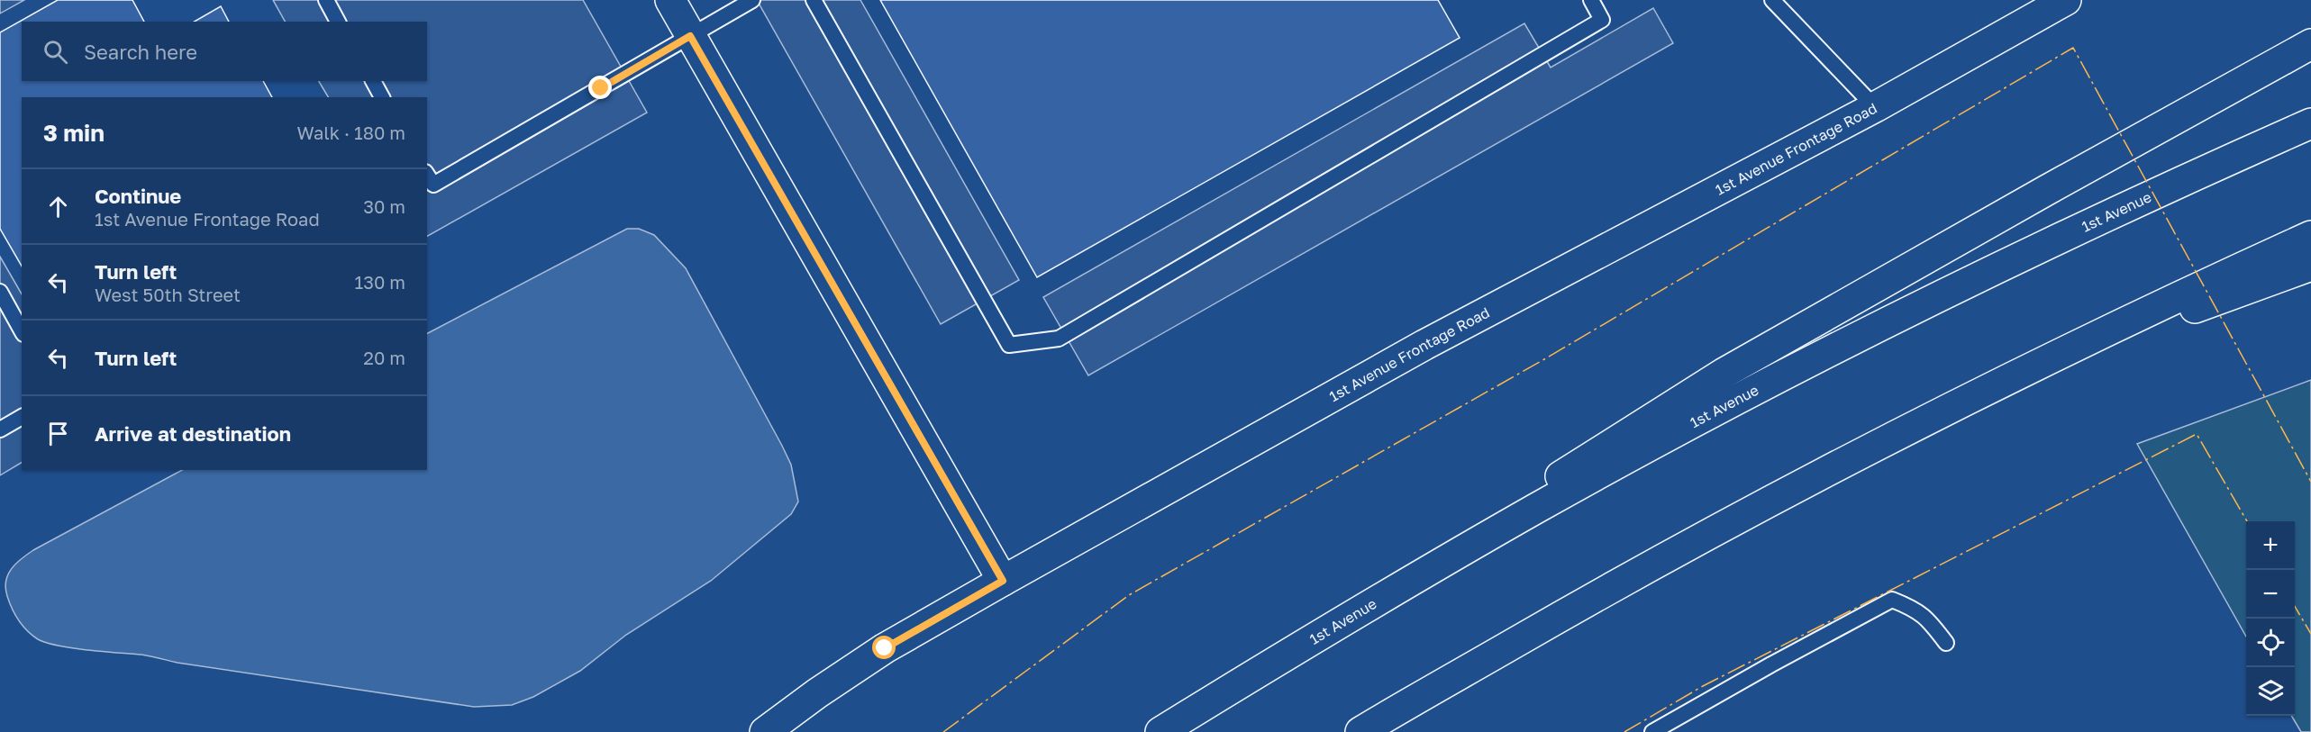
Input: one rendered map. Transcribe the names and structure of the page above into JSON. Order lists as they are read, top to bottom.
{
  "streets": {
    "main road": ["1st Avenue Frontage Road", "1st Avenue"]
  },
  "page": {
    "search": "Search here",
    "heading": ["3 min", "Walk · 180 m"],
    "list": [
      ["Continue", "1st Avenue Frontage Road", "30 m"],
      ["Turn left", "West 50th Street", "130 m"],
      ["Turn left", "20 m"],
      "Arrive at destination"
    ],
    "map_buttons": ["+", "−"]
  }
}
